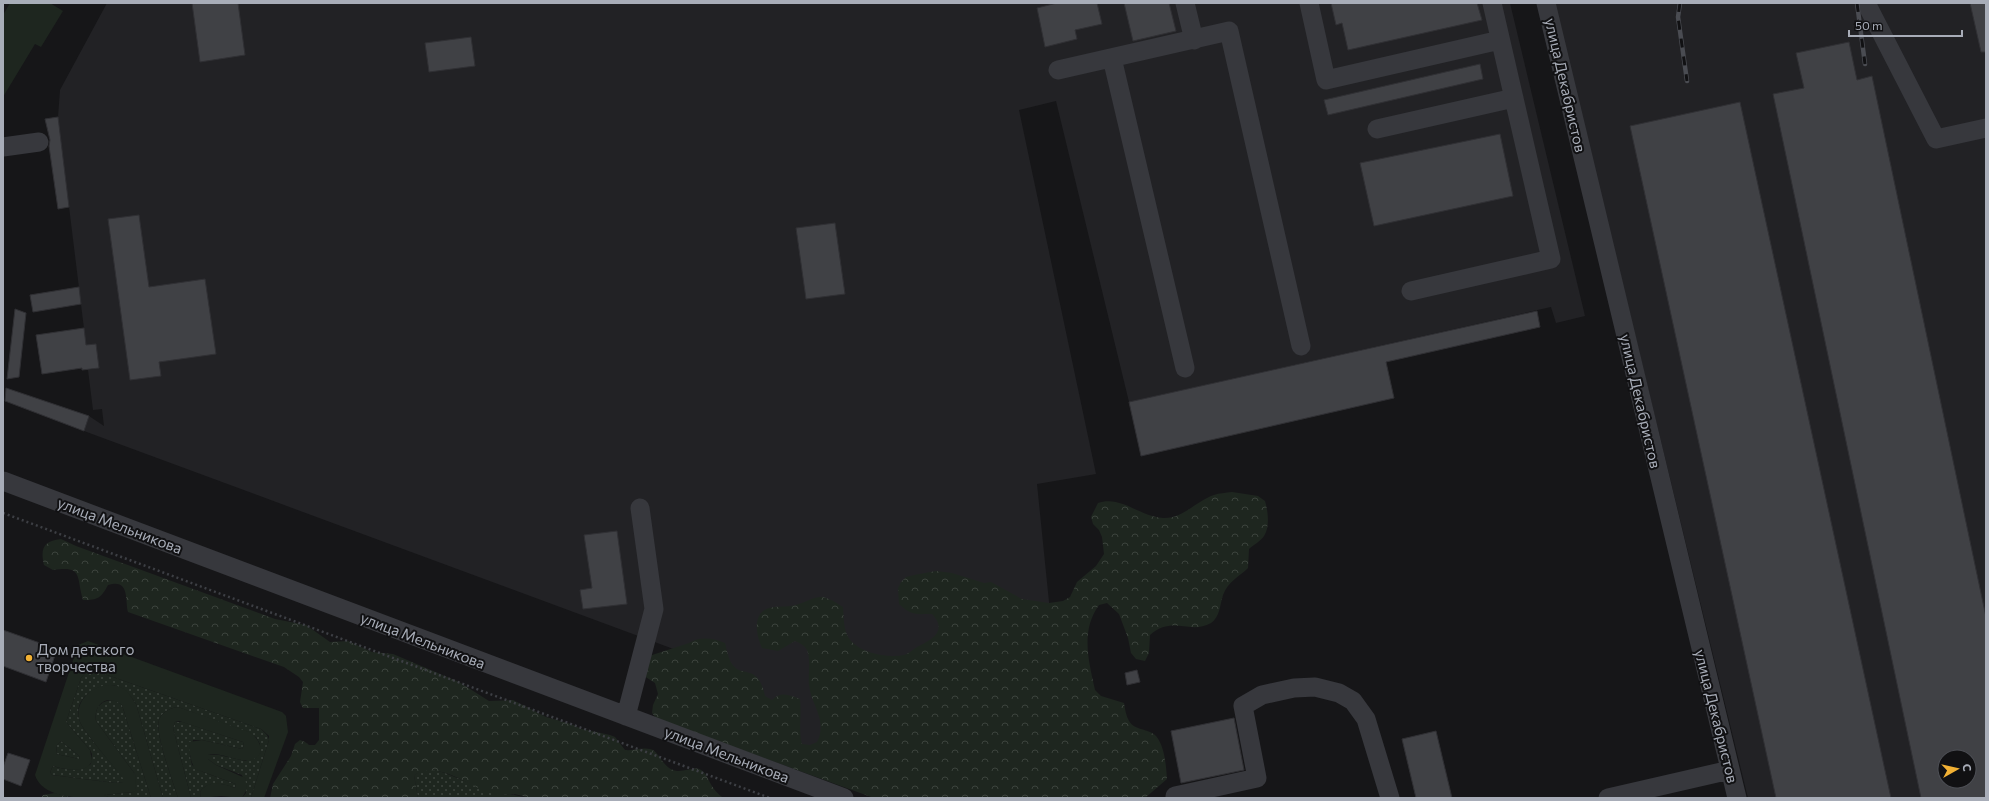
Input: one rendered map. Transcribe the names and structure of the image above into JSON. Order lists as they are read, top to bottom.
{
  "streets": {
    "street": ["улица Декабристов", "улица Мельникова"]
  },
  "places": ["Дом детского творчества"],
  "scale_bar": "50 m",
  "north": "right"
}
